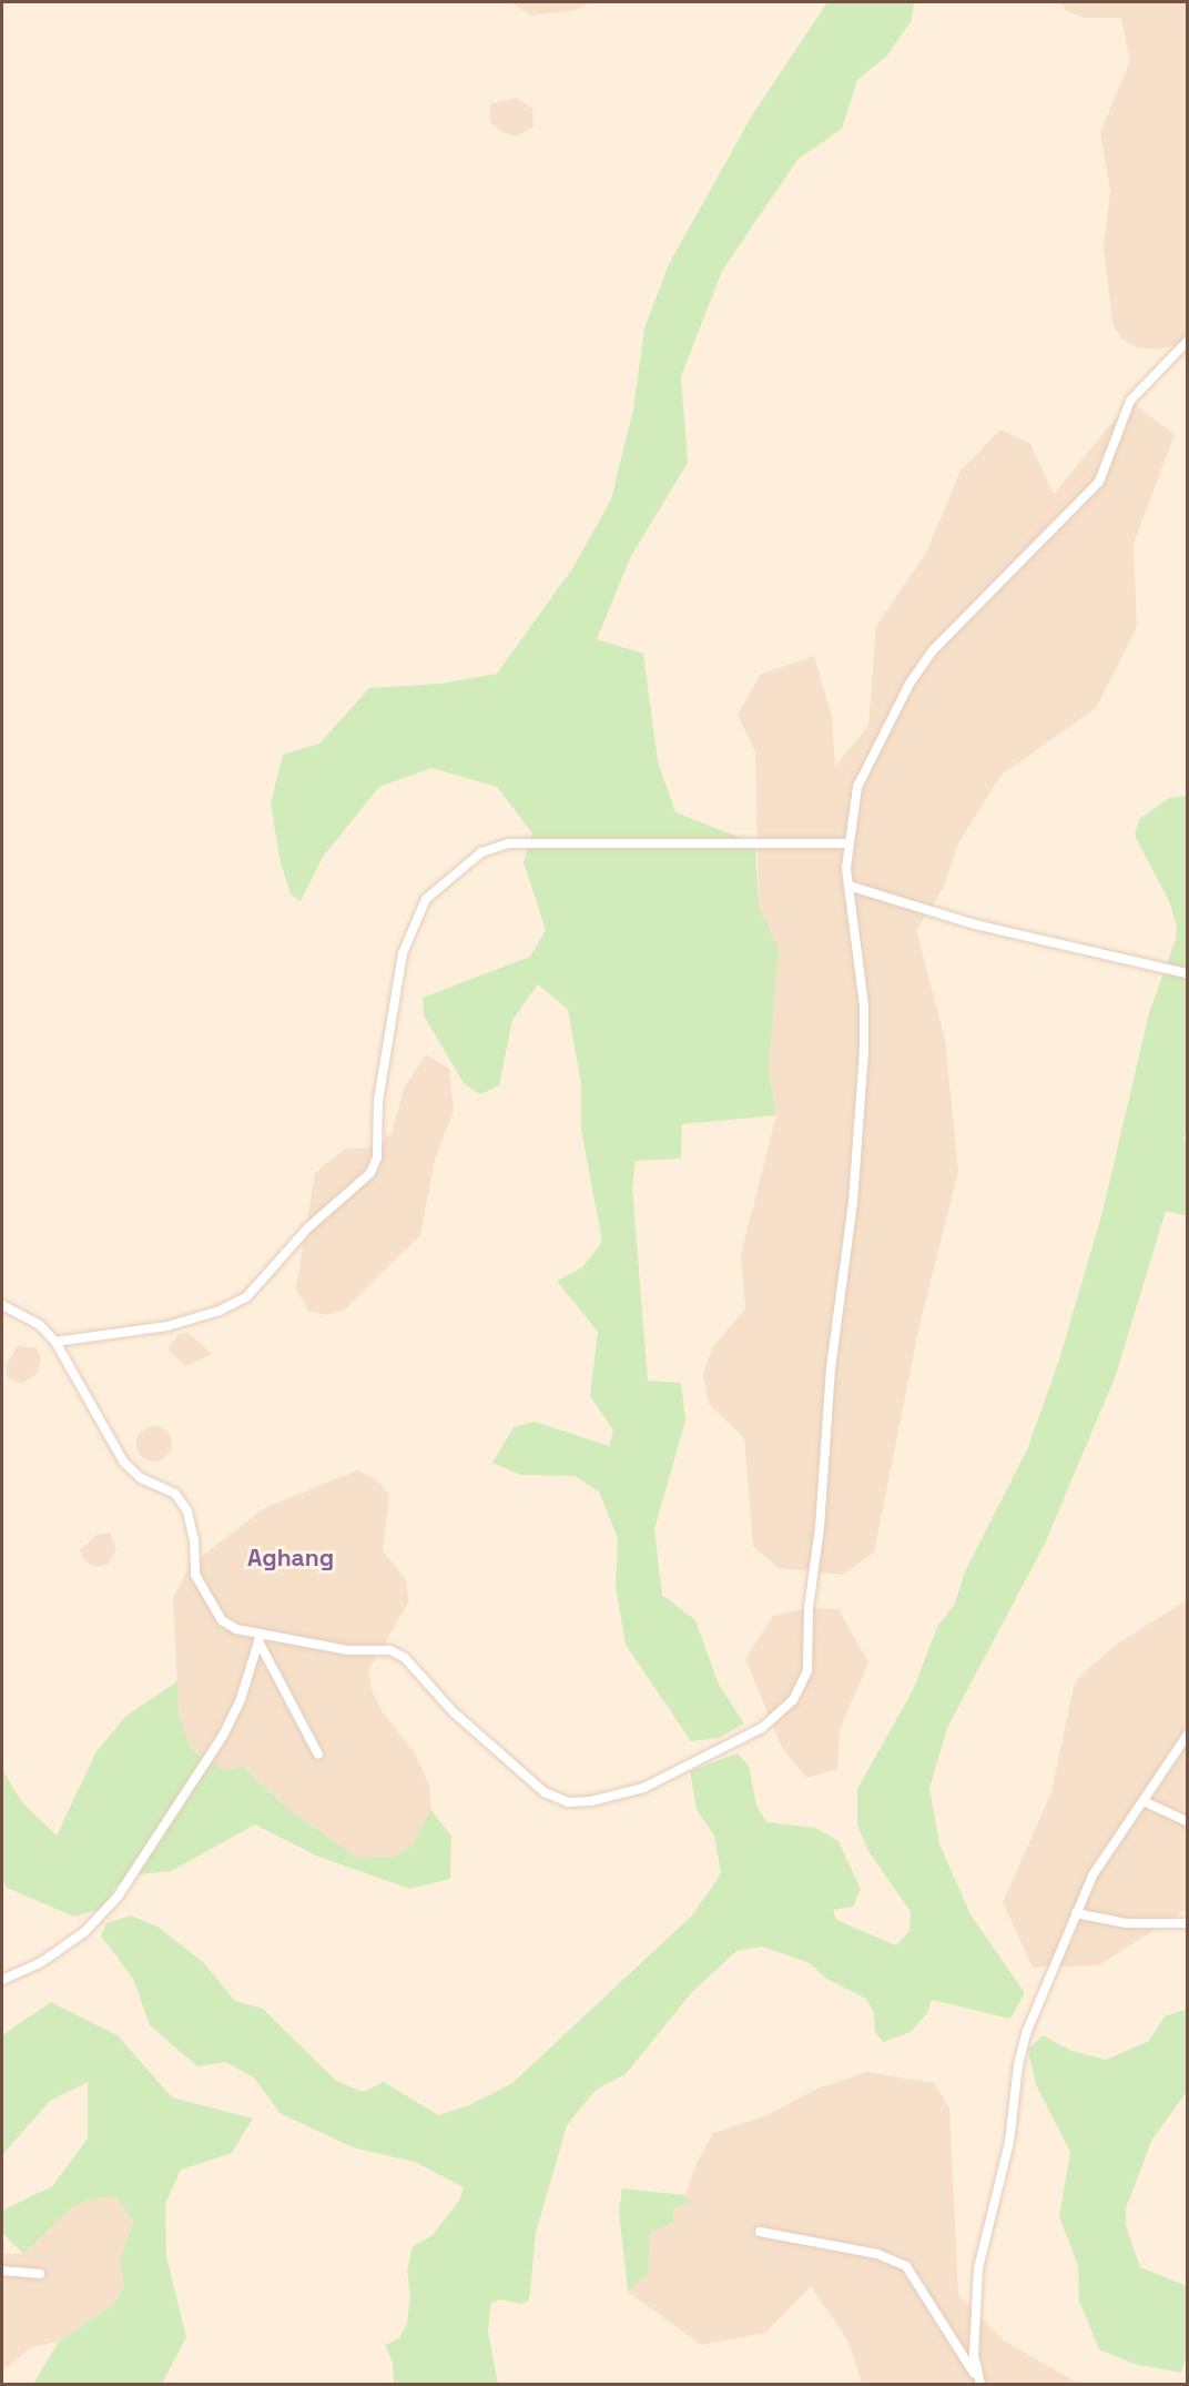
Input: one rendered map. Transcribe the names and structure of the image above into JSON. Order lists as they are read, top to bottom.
{
  "districts": ["Aghang"]
}
